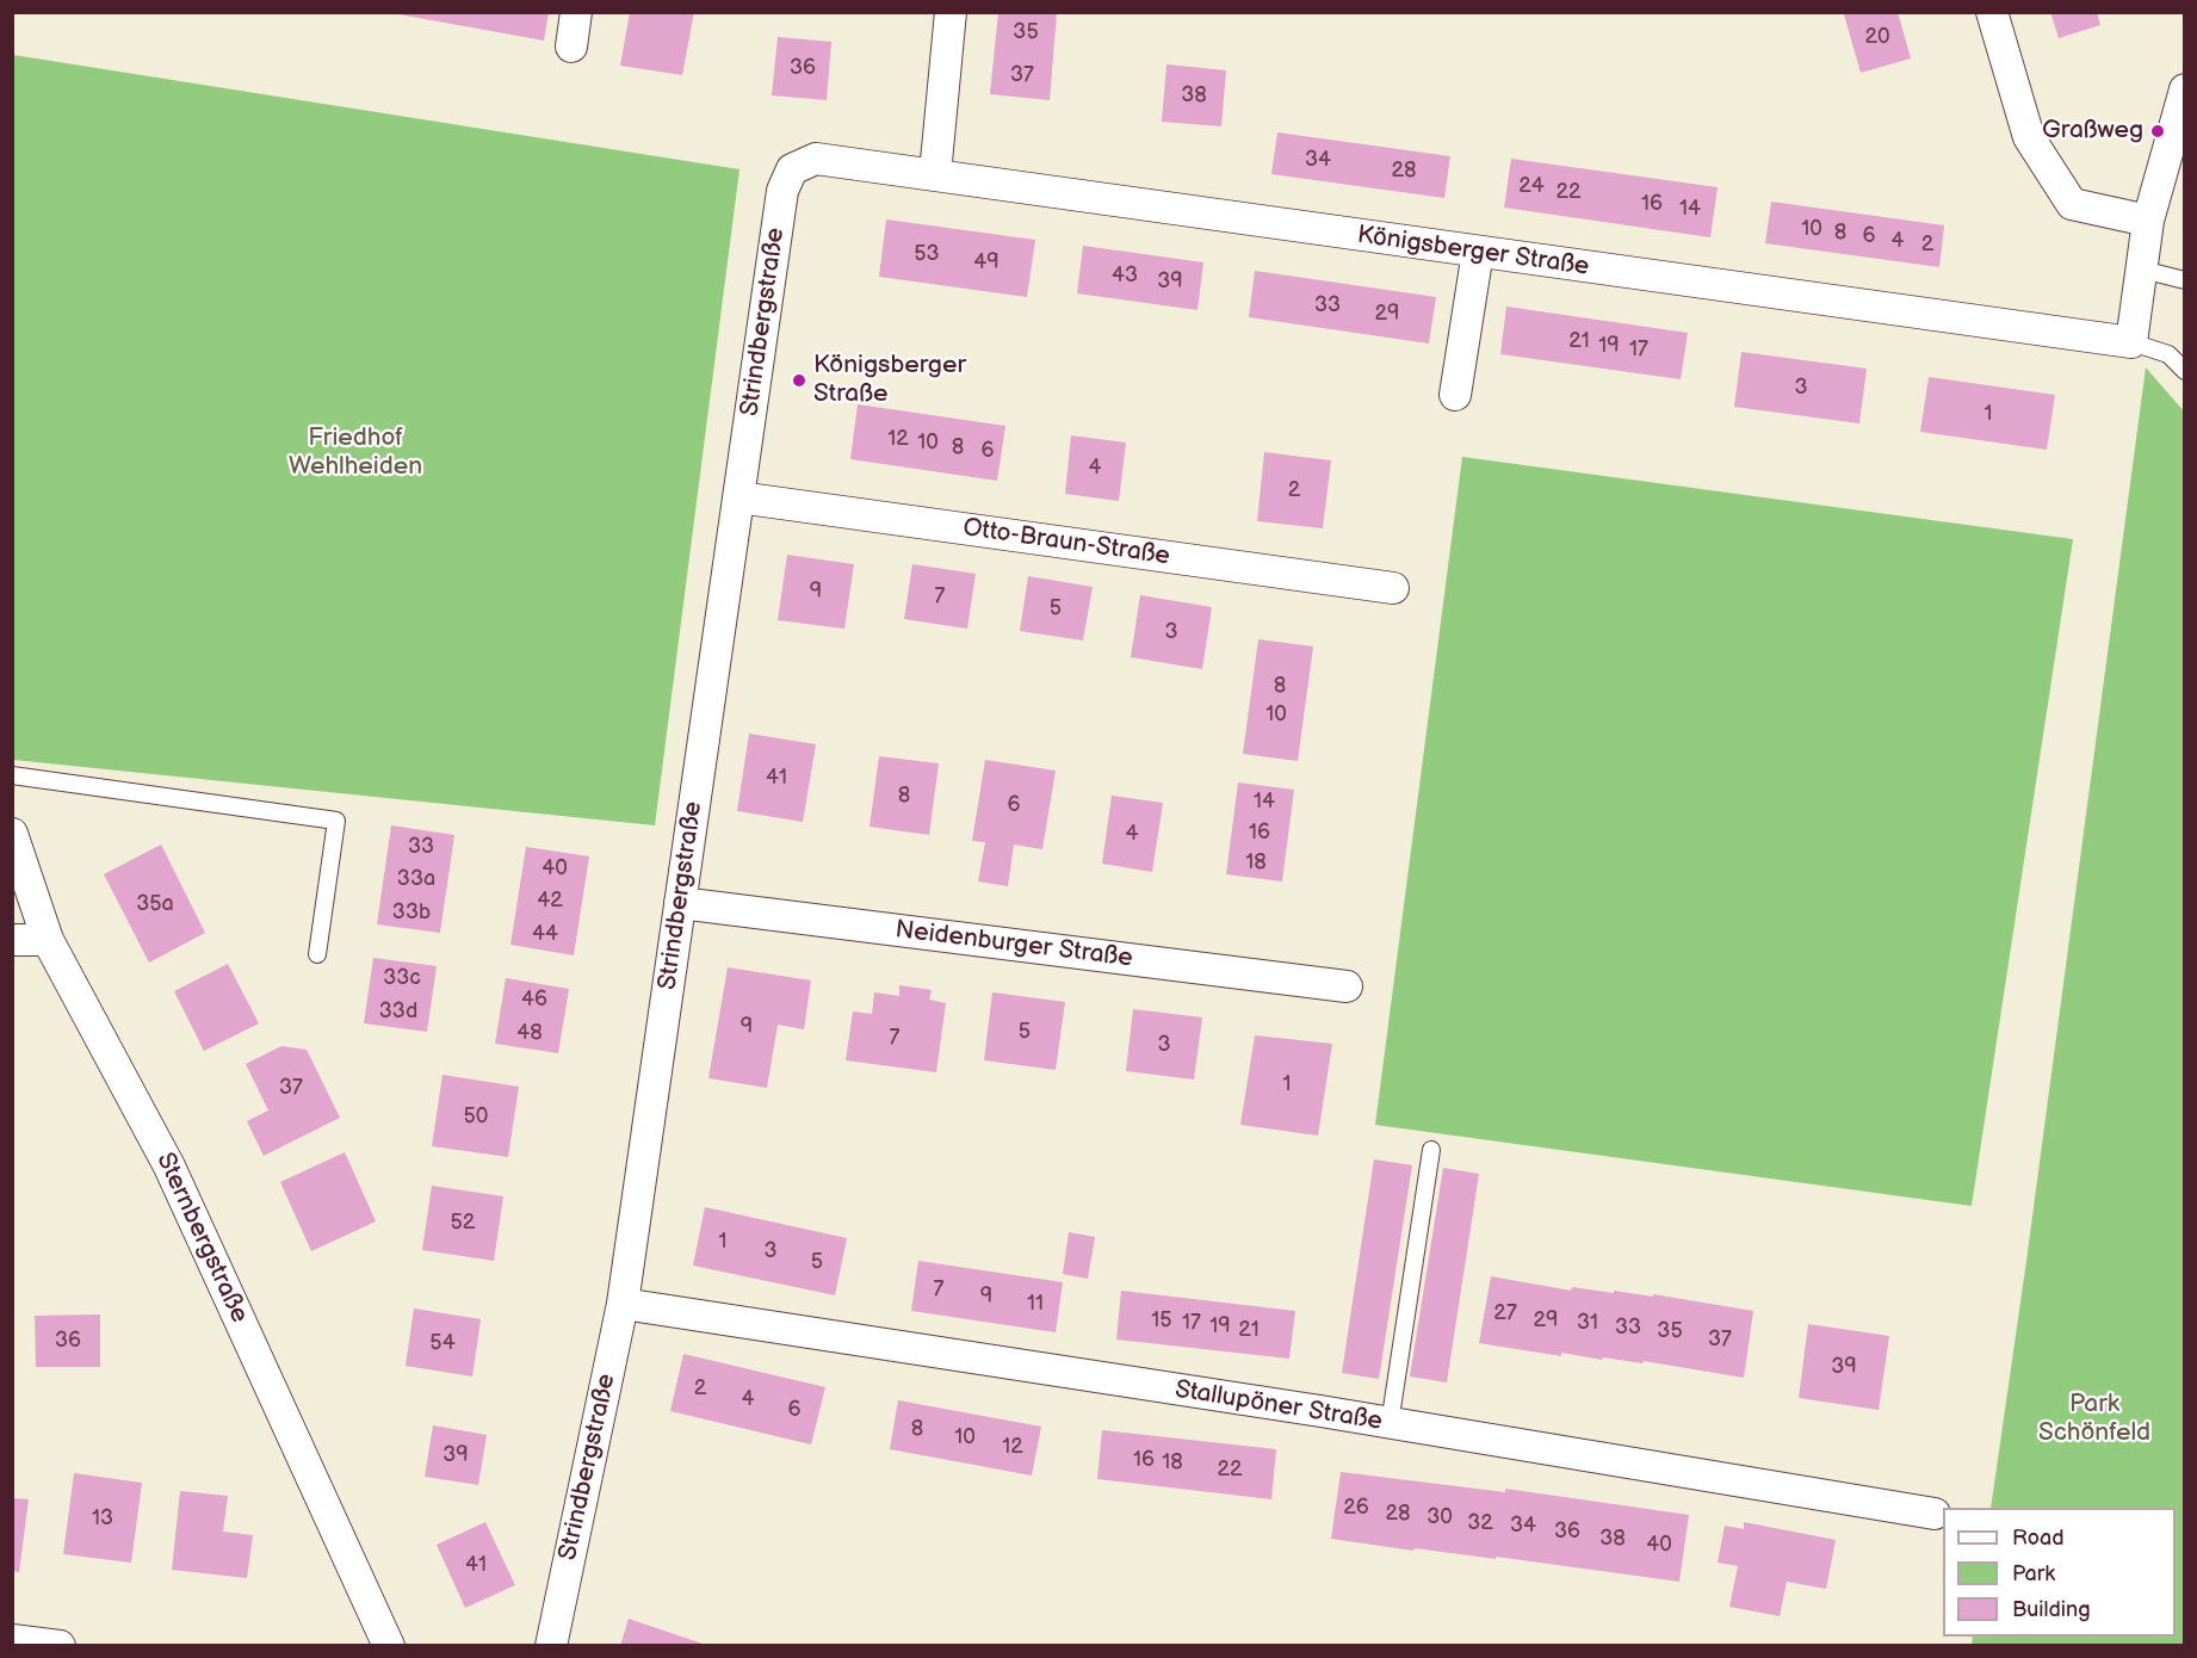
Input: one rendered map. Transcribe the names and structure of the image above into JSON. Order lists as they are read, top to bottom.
{
  "streets": {
    "street": [
      "Königsberger Straße",
      "Strindbergstraße",
      "Otto-Braun-Straße",
      "Neidenburger Straße",
      "Sternbergstraße",
      "Stallupöner Straße"
    ]
  },
  "crossings": [
    ["Königsberger Straße", "Strindbergstraße"],
    ["Strindbergstraße", "Otto-Braun-Straße"],
    ["Strindbergstraße", "Neidenburger Straße"],
    ["Strindbergstraße", "Stallupöner Straße"]
  ],
  "parks": ["Friedhof Wehlheiden", "Park Schönfeld"],
  "places": ["Graßweg", "Königsberger Straße"],
  "house_numbers": [
    "35",
    "20",
    "36",
    "37",
    "38",
    "34",
    "28",
    "24",
    "22",
    "16",
    "14",
    "10",
    "8",
    "6",
    "4",
    "2",
    "53",
    "49",
    "43",
    "39",
    "33",
    "29",
    "21",
    "19",
    "17",
    "3",
    "1",
    "12",
    "10",
    "8",
    "6",
    "4",
    "2",
    "9",
    "7",
    "5",
    "3",
    "8",
    "10",
    "41",
    "8",
    "14",
    "6",
    "16",
    "4",
    "33",
    "18",
    "40",
    "33a",
    "42",
    "35a",
    "33b",
    "44",
    "33c",
    "46",
    "33d",
    "9",
    "5",
    "48",
    "7",
    "3",
    "1",
    "37",
    "50",
    "52",
    "1",
    "3",
    "5",
    "7",
    "9",
    "11",
    "27",
    "15",
    "29",
    "17",
    "31",
    "19",
    "33",
    "21",
    "35",
    "37",
    "36",
    "54",
    "39",
    "2",
    "4",
    "6",
    "8",
    "10",
    "12",
    "39",
    "16",
    "18",
    "22",
    "26",
    "28",
    "30",
    "13",
    "32",
    "34",
    "36",
    "38",
    "40",
    "41"
  ],
  "legend": ["Road", "Park", "Building"]
}
